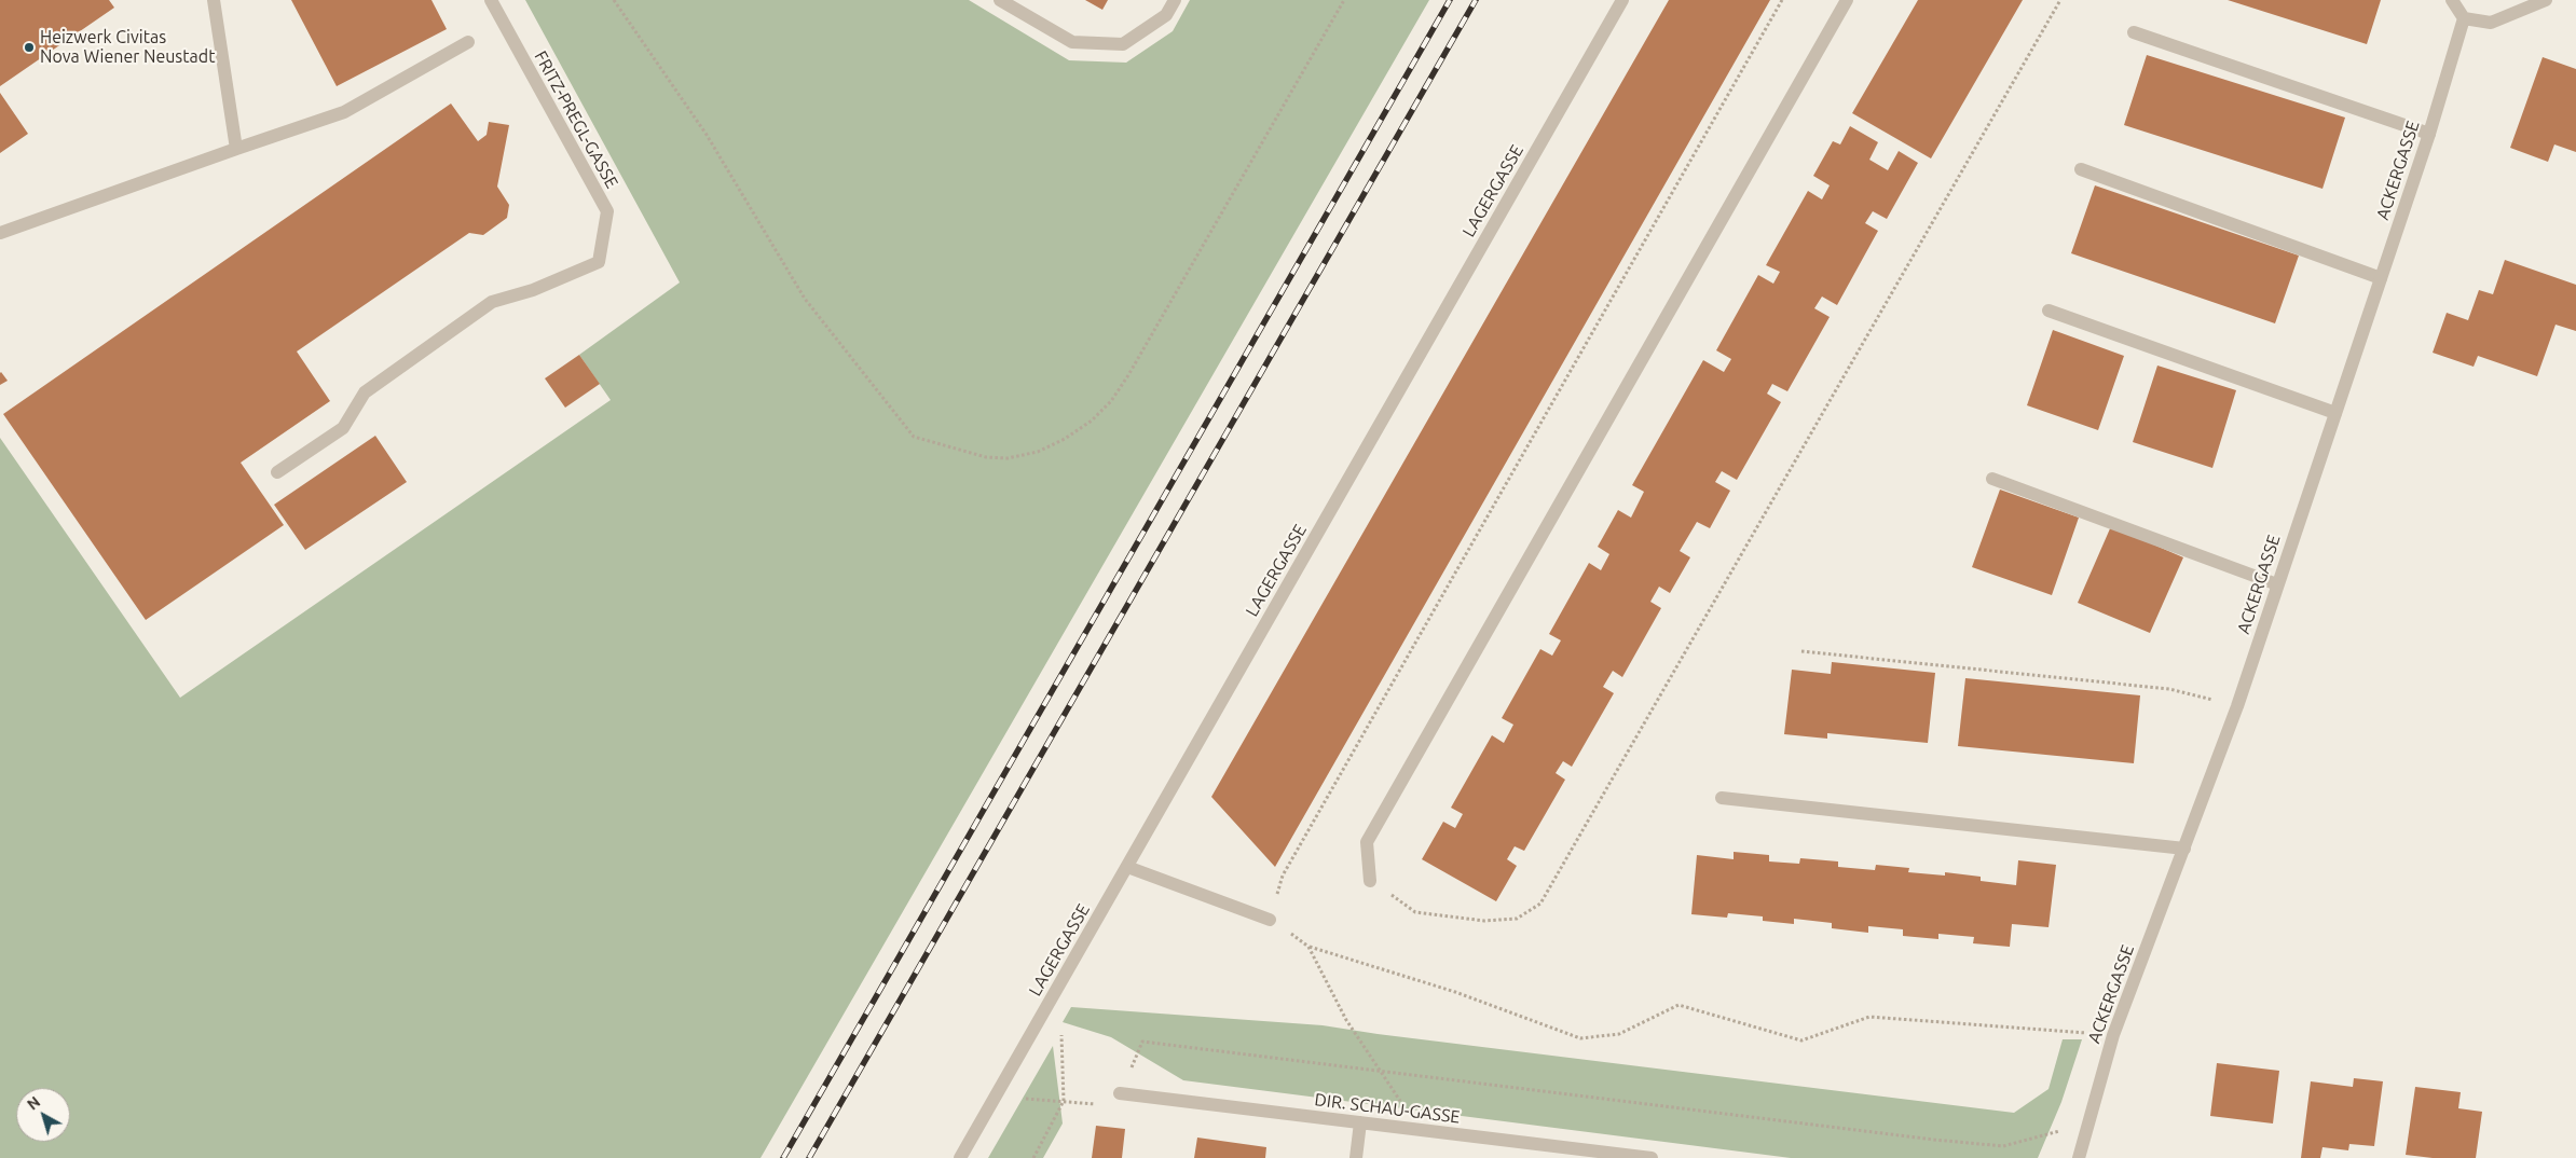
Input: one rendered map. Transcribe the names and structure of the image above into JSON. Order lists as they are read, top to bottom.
{
  "streets": {
    "street": [
      "FRITZ-PREGL-GASSE",
      "ACKERGASSE",
      "LAGERGASSE",
      "DIR. SCHAU-GASSE"
    ]
  },
  "places": ["Heizwerk Civitas Nova Wiener Neustadt"],
  "north": "top left"
}
